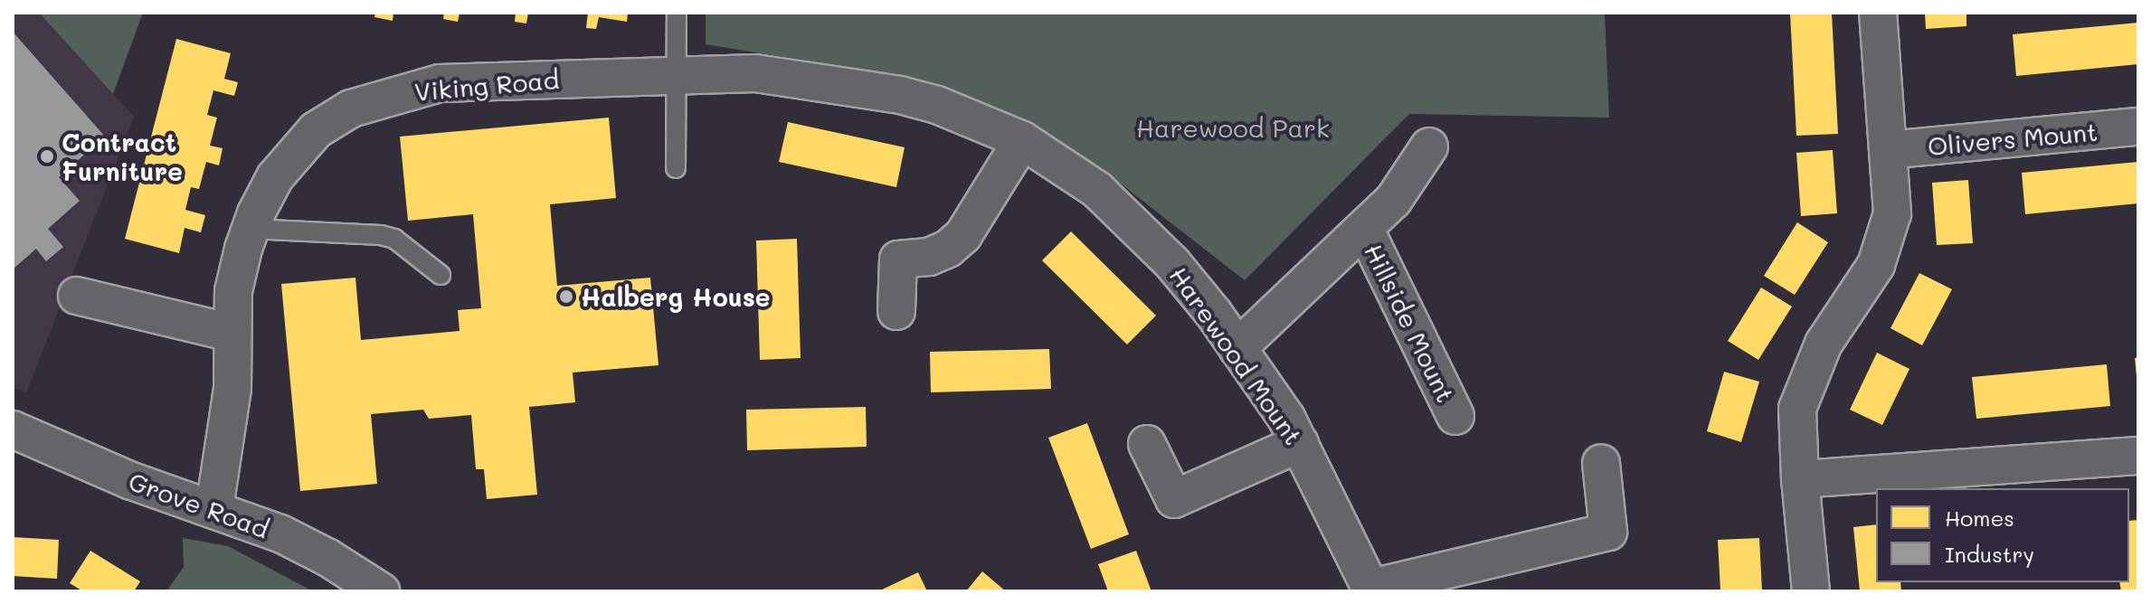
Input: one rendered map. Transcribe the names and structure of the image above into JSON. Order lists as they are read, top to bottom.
{
  "streets": {
    "street": [
      "Viking Road",
      "Olivers Mount",
      "Hillside Mount",
      "Harewood Mount",
      "Grove Road"
    ]
  },
  "crossings": [
    ["Viking Road", "Harewood Mount"],
    ["Viking Road", "Grove Road"],
    ["Hillside Mount", "Harewood Mount"]
  ],
  "parks": ["Harewood Park"],
  "places": ["Contract Furniture", "Halberg House"],
  "legend": ["Homes", "Industry"]
}
